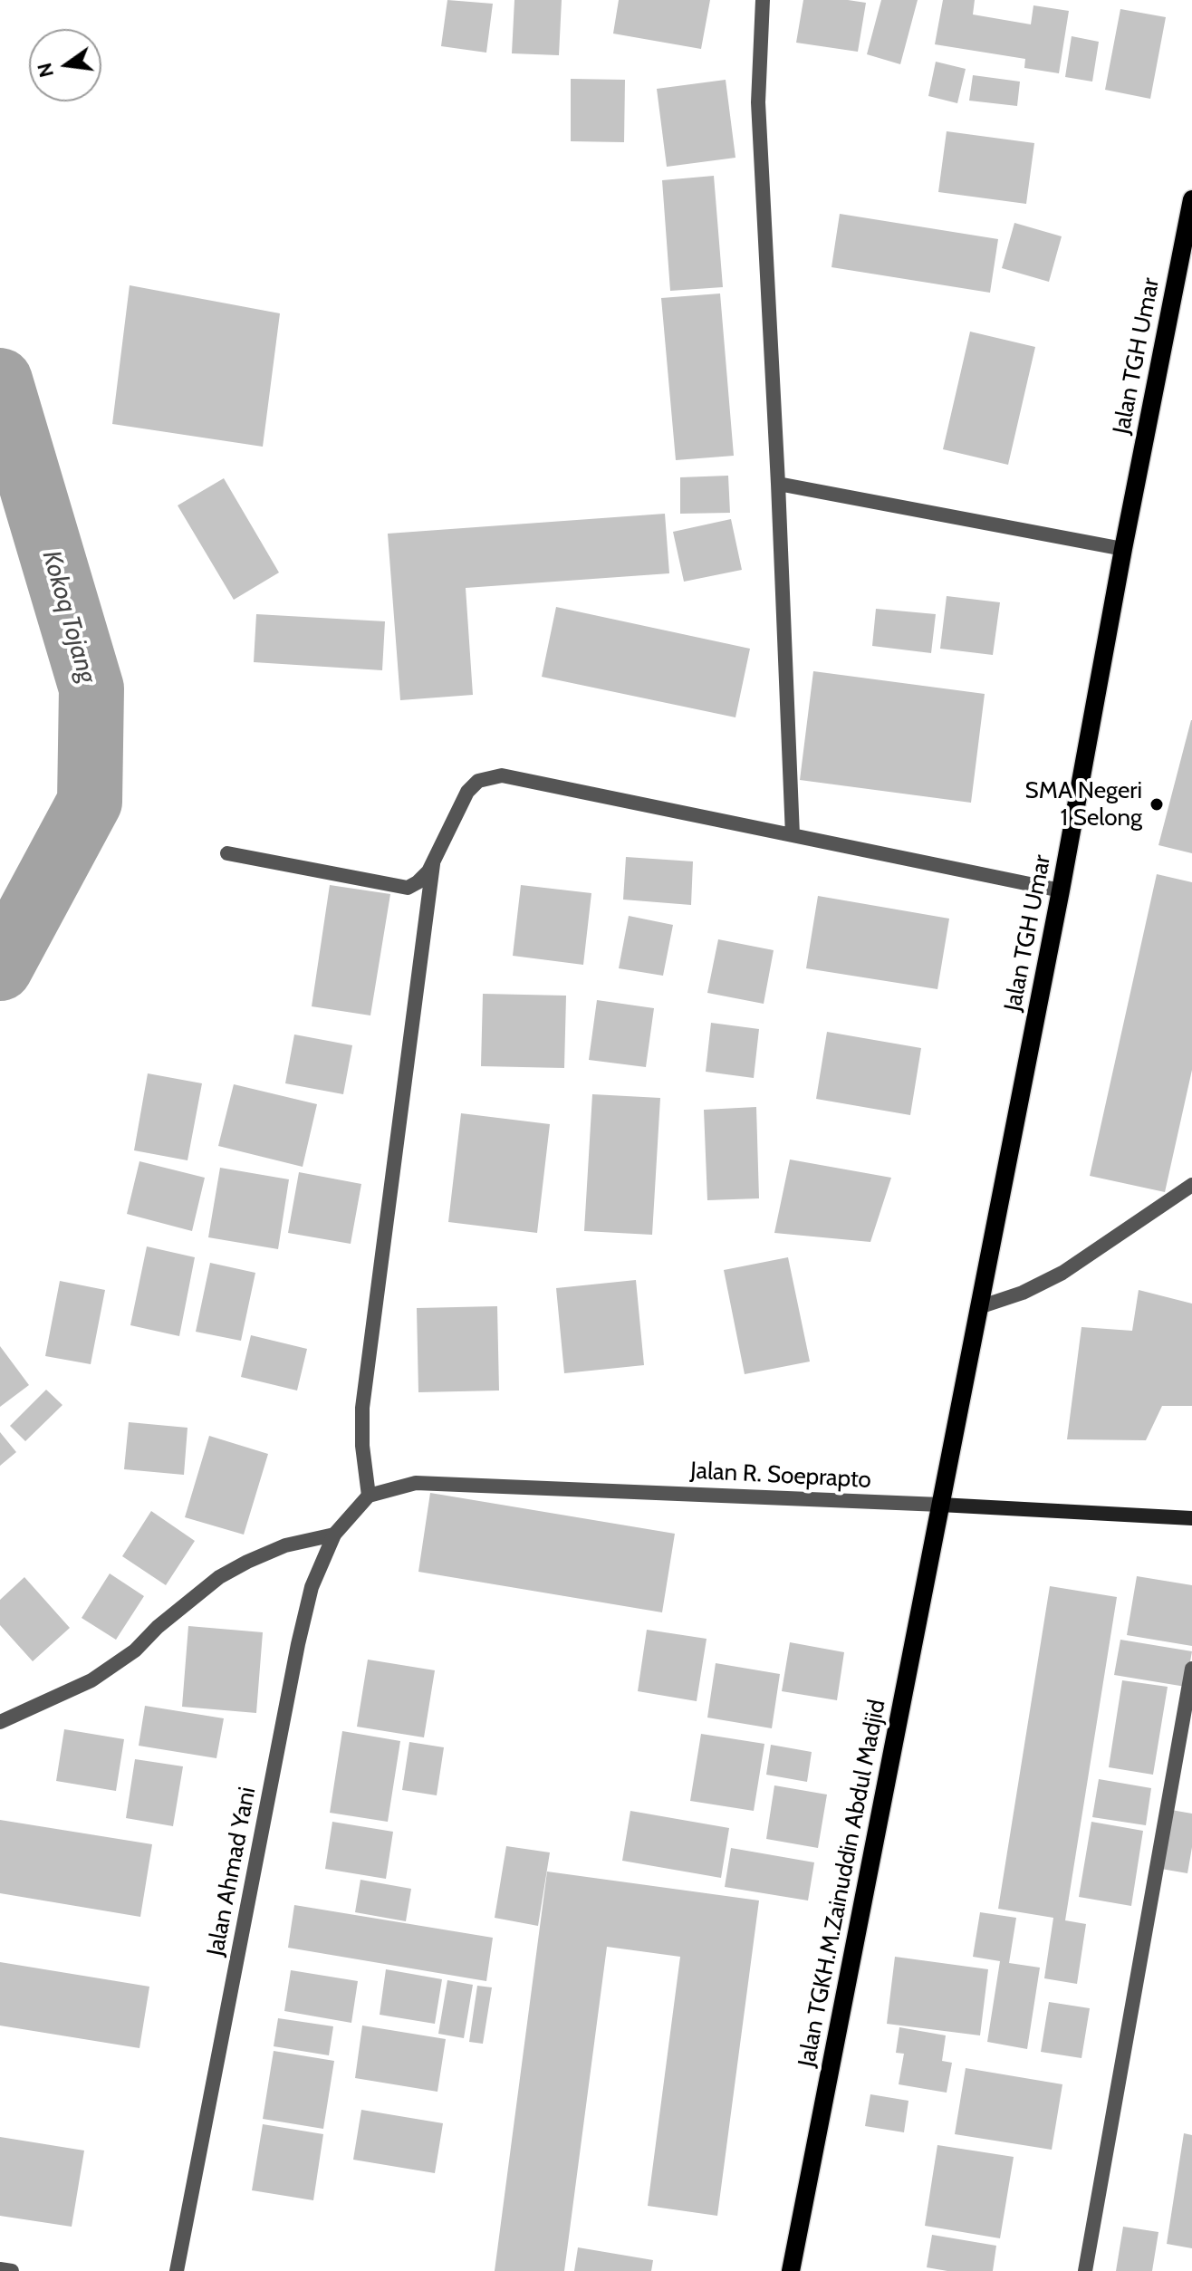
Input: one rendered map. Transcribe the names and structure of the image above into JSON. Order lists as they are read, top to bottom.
{
  "streets": {
    "main road": ["Jalan TGH Umar", "Jalan R. Soeprapto", "Jalan TGKH.M.Zainuddin Abdul Madjid"],
    "street": ["Jalan Ahmad Yani"]
  },
  "crossings": [
    ["Jalan TGH Umar", "Jalan R. Soeprapto"],
    ["Jalan TGH Umar", "Jalan TGKH.M.Zainuddin Abdul Madjid"],
    ["Jalan R. Soeprapto", "Jalan Ahmad Yani"],
    ["Jalan R. Soeprapto", "Jalan TGKH.M.Zainuddin Abdul Madjid"]
  ],
  "water": ["Kokoq Tojang"],
  "places": ["SMA Negeri 1 Selong"],
  "north": "left"
}
